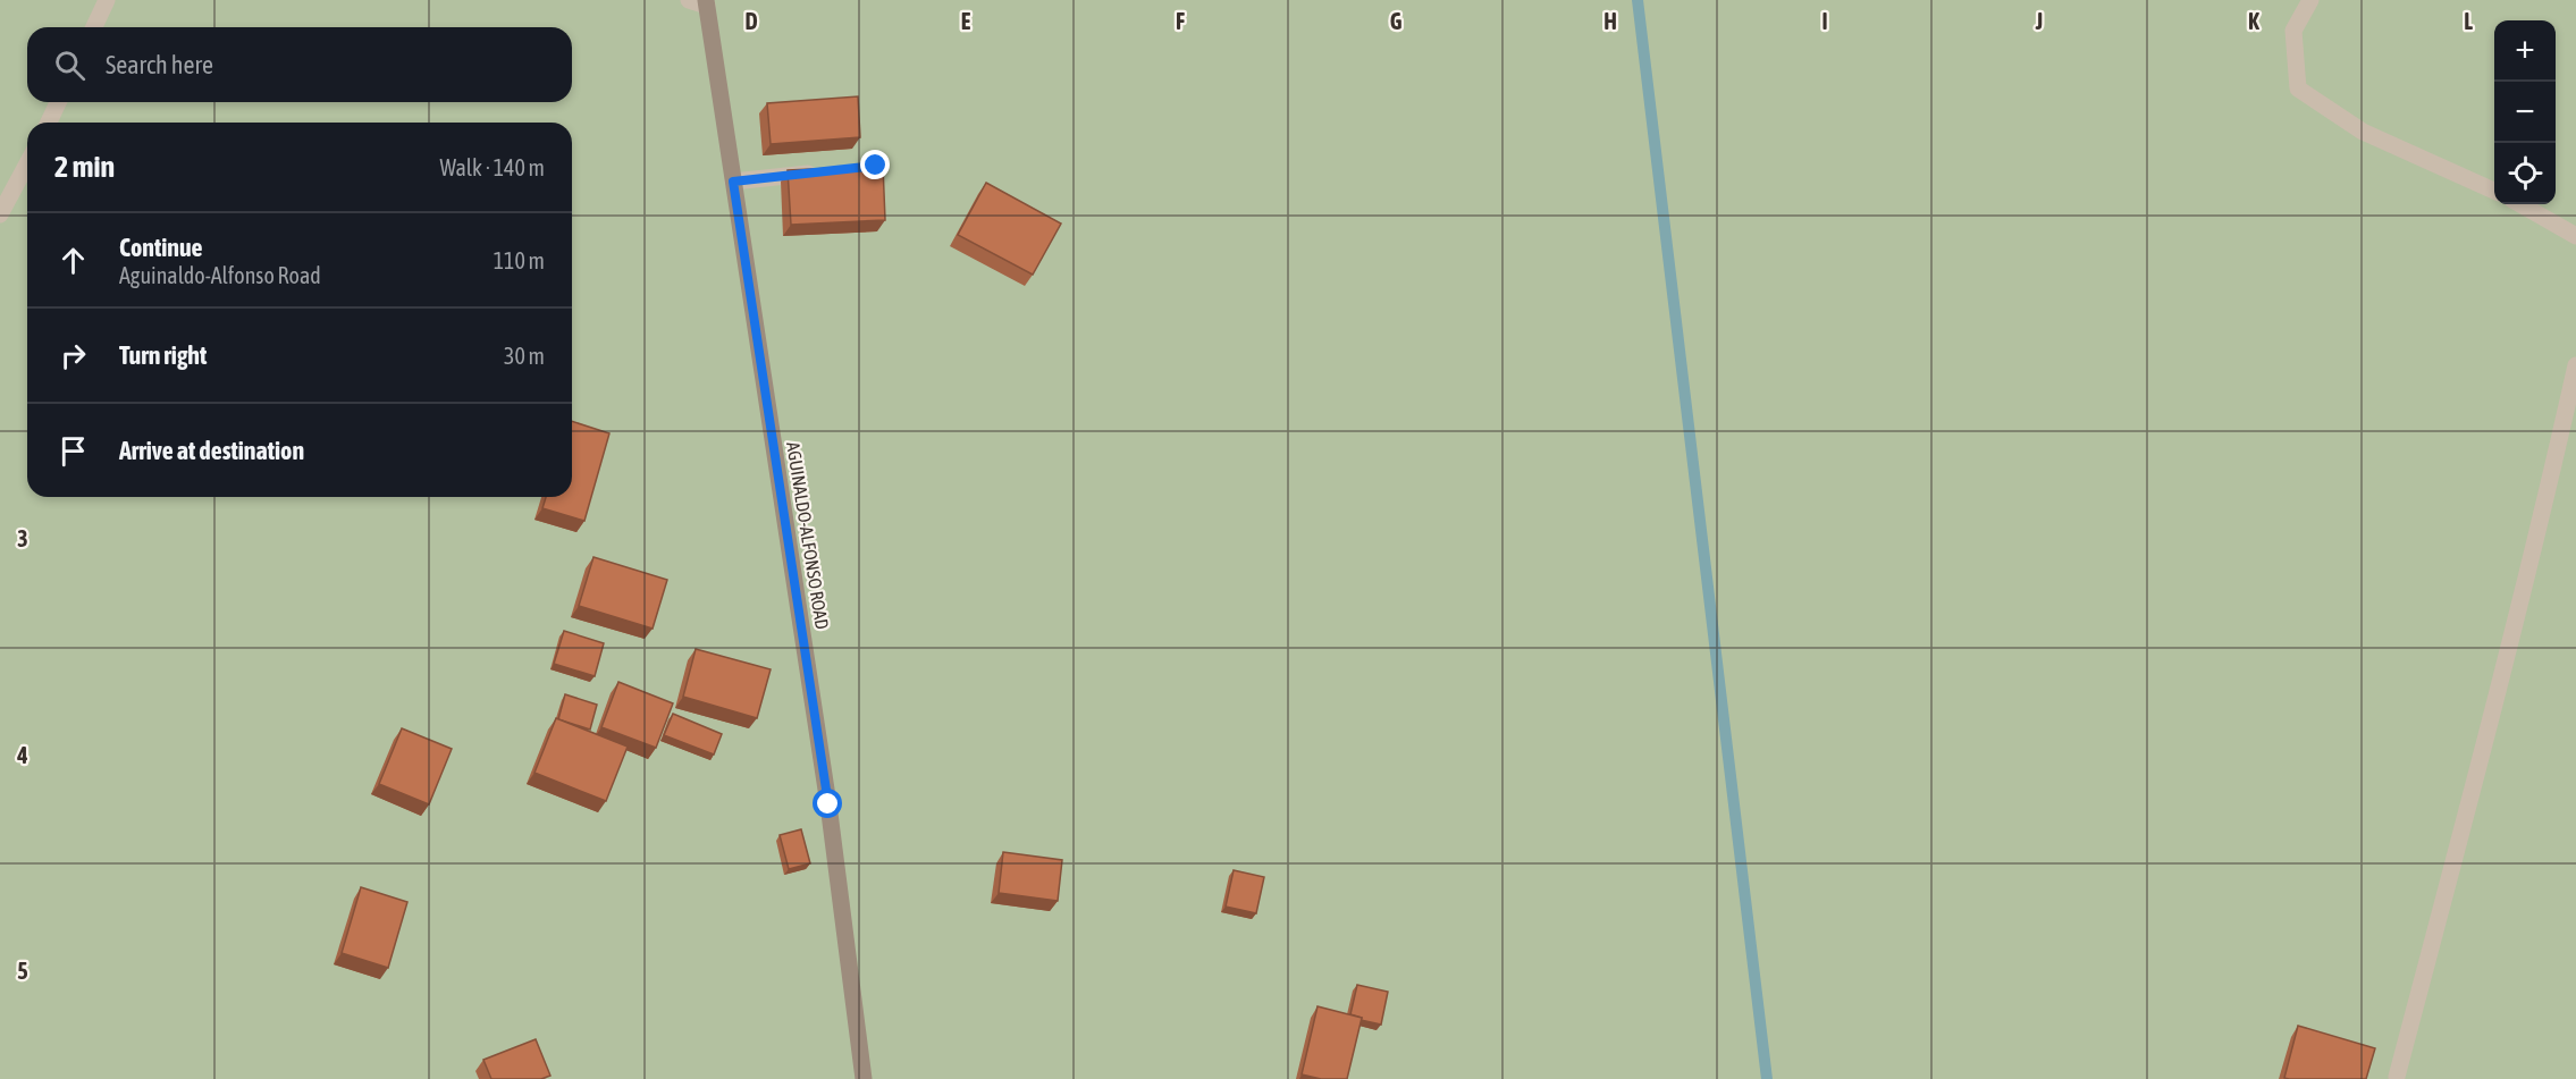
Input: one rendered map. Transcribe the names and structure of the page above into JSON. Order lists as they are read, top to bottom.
{
  "streets": {
    "main road": ["AGUINALDO-ALFONSO ROAD"]
  },
  "page": {
    "map_buttons": ["+", "−"],
    "search": "Search here",
    "heading": ["2 min", "Walk · 140 m"],
    "list": [
      ["Continue", "Aguinaldo-Alfonso Road", "110 m"],
      ["Turn right", "30 m"],
      "Arrive at destination"
    ]
  },
  "grid": {
    "columns": [
      "D",
      "E",
      "F",
      "G",
      "H",
      "I",
      "J",
      "K",
      "L"
    ],
    "rows": ["3", "4", "5"]
  }
}
